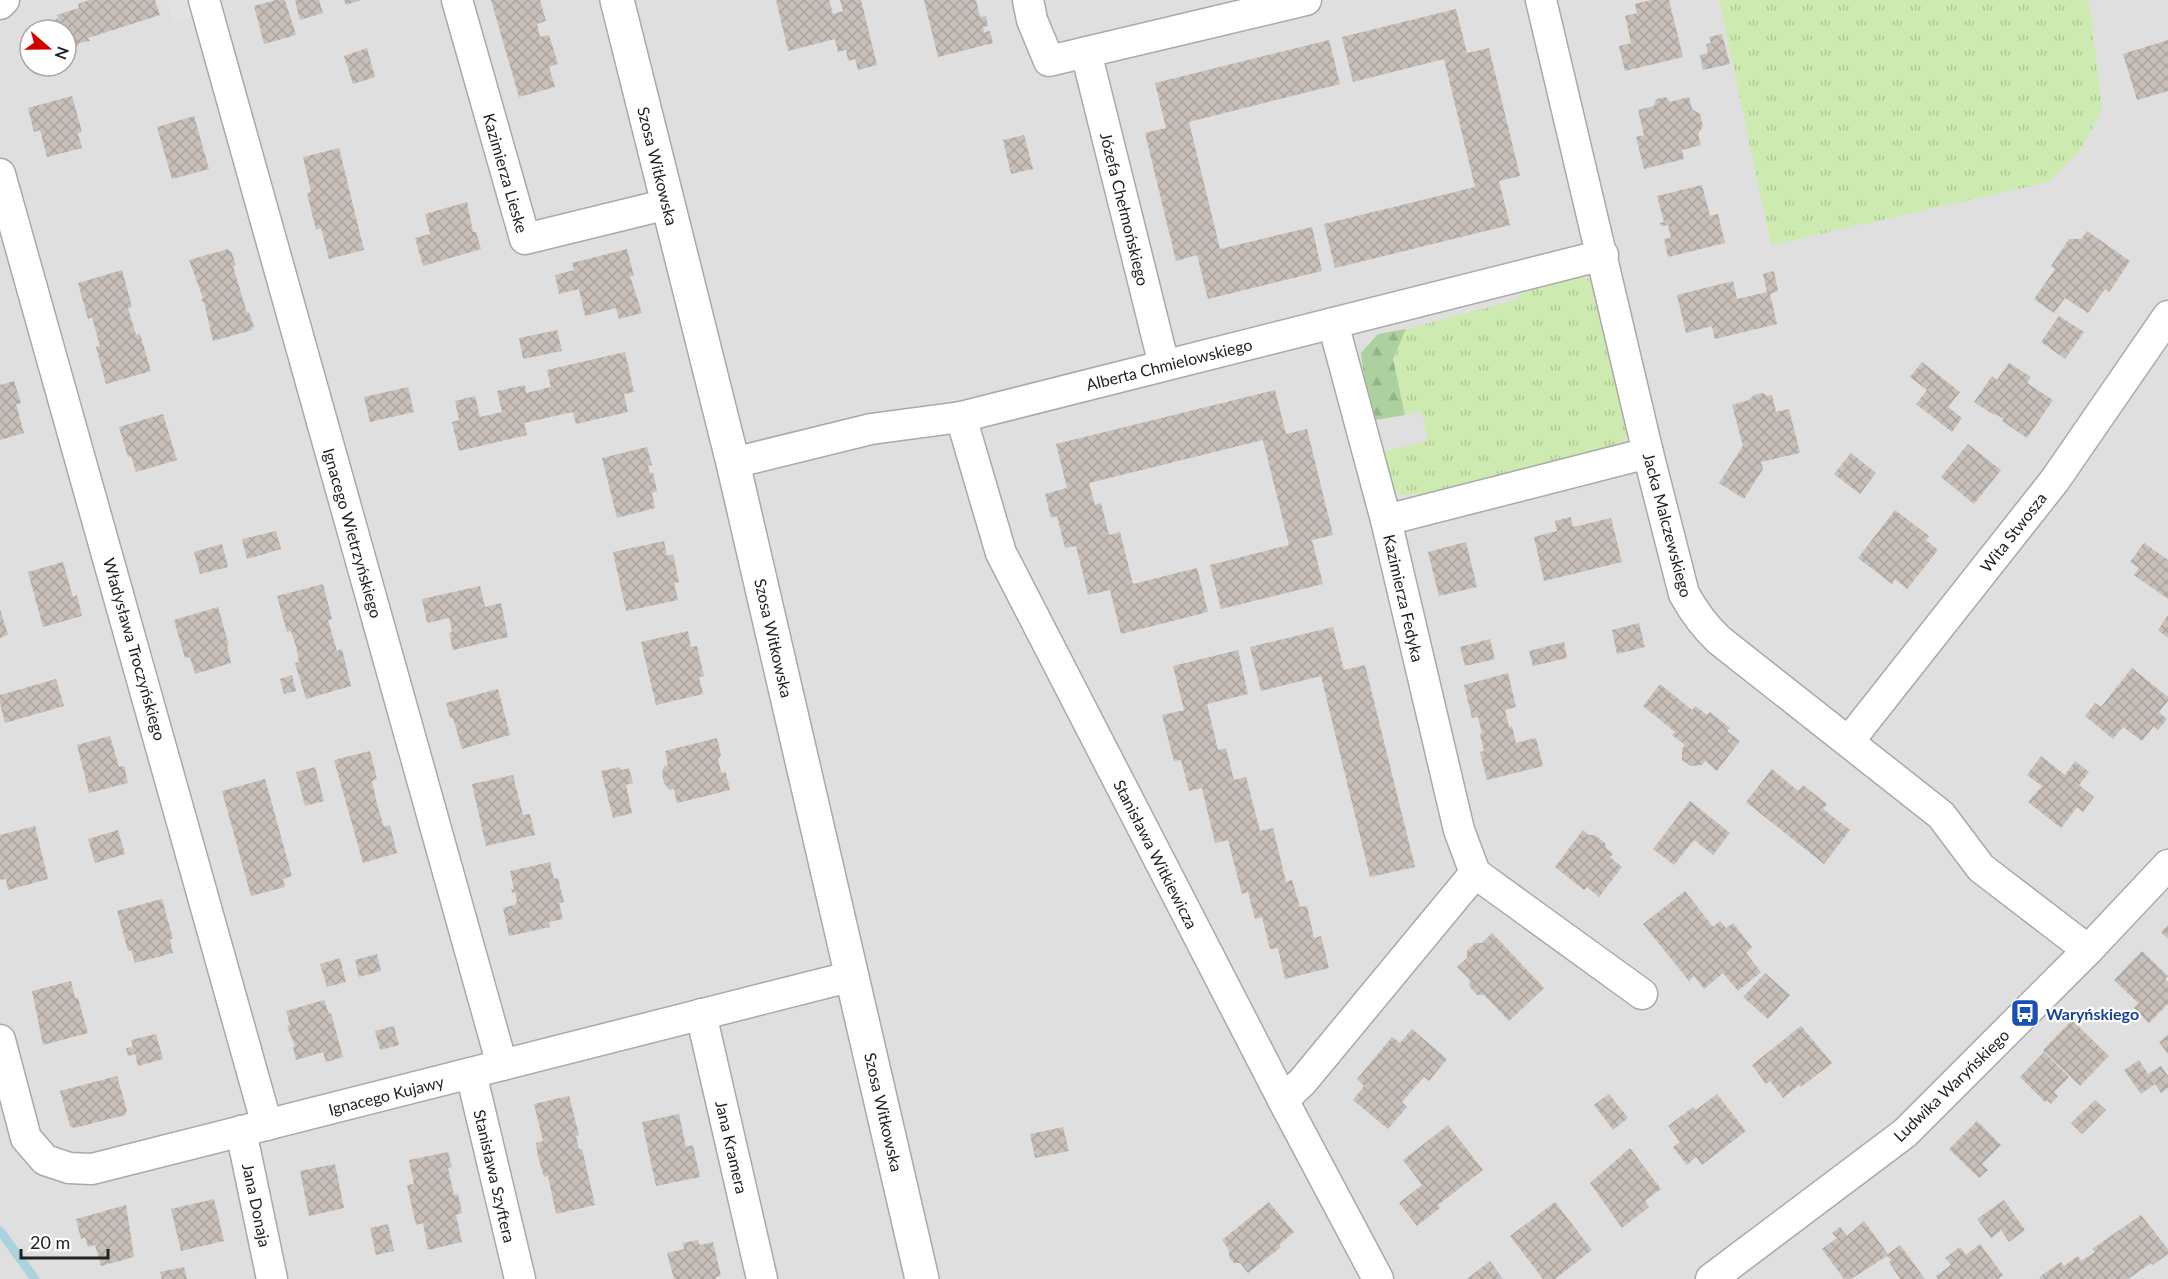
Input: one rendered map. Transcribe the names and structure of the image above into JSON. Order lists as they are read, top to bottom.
{
  "streets": {
    "street": [
      "Szosa Witkowska",
      "Kazimierza Lieske",
      "Józefa Chełmońskiego",
      "Alberta Chmielowskiego",
      "Jacka Malczewskiego",
      "Wita Stwosza",
      "Ignacego Wietrzyńskiego",
      "Kazimierza Fedyka",
      "Władysława Troczyńskiego",
      "Stanisława Witkiewicza",
      "Ludwika Waryńskiego",
      "Ignacego Kujawy",
      "Jana Kramera",
      "Stanisława Szyftera",
      "Jana Donaja"
    ]
  },
  "crossings": [
    ["Szosa Witkowska", "Kazimierza Lieske"],
    ["Szosa Witkowska", "Alberta Chmielowskiego"],
    ["Szosa Witkowska", "Ignacego Kujawy"],
    ["Józefa Chełmońskiego", "Alberta Chmielowskiego"],
    ["Alberta Chmielowskiego", "Jacka Malczewskiego"],
    ["Alberta Chmielowskiego", "Kazimierza Fedyka"],
    ["Alberta Chmielowskiego", "Stanisława Witkiewicza"],
    ["Jacka Malczewskiego", "Wita Stwosza"],
    ["Jacka Malczewskiego", "Ludwika Waryńskiego"],
    ["Ignacego Wietrzyńskiego", "Ignacego Kujawy"],
    ["Władysława Troczyńskiego", "Ignacego Kujawy"],
    ["Władysława Troczyńskiego", "Jana Donaja"],
    ["Ignacego Kujawy", "Jana Kramera"],
    ["Ignacego Kujawy", "Stanisława Szyftera"],
    ["Ignacego Kujawy", "Jana Donaja"]
  ],
  "places": {
    "bus stop": ["Waryńskiego"]
  },
  "scale_bar": "20 m",
  "north": "right"
}
